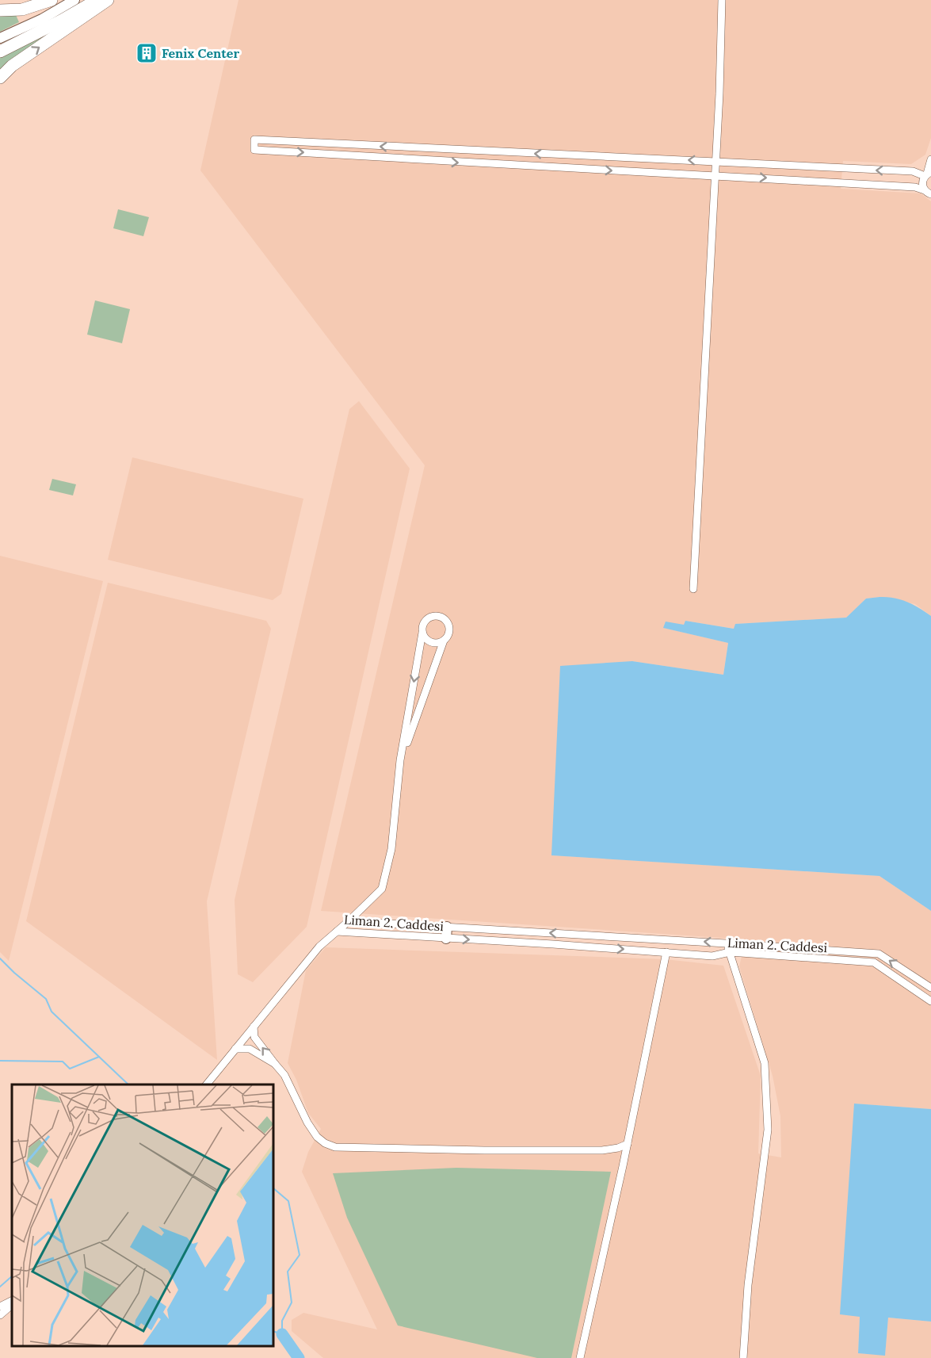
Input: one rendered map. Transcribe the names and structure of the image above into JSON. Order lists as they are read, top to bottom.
{
  "streets": {
    "street": ["Liman 2. Caddesi"]
  },
  "places": {
    "building": ["Fenix Center"]
  }
}
